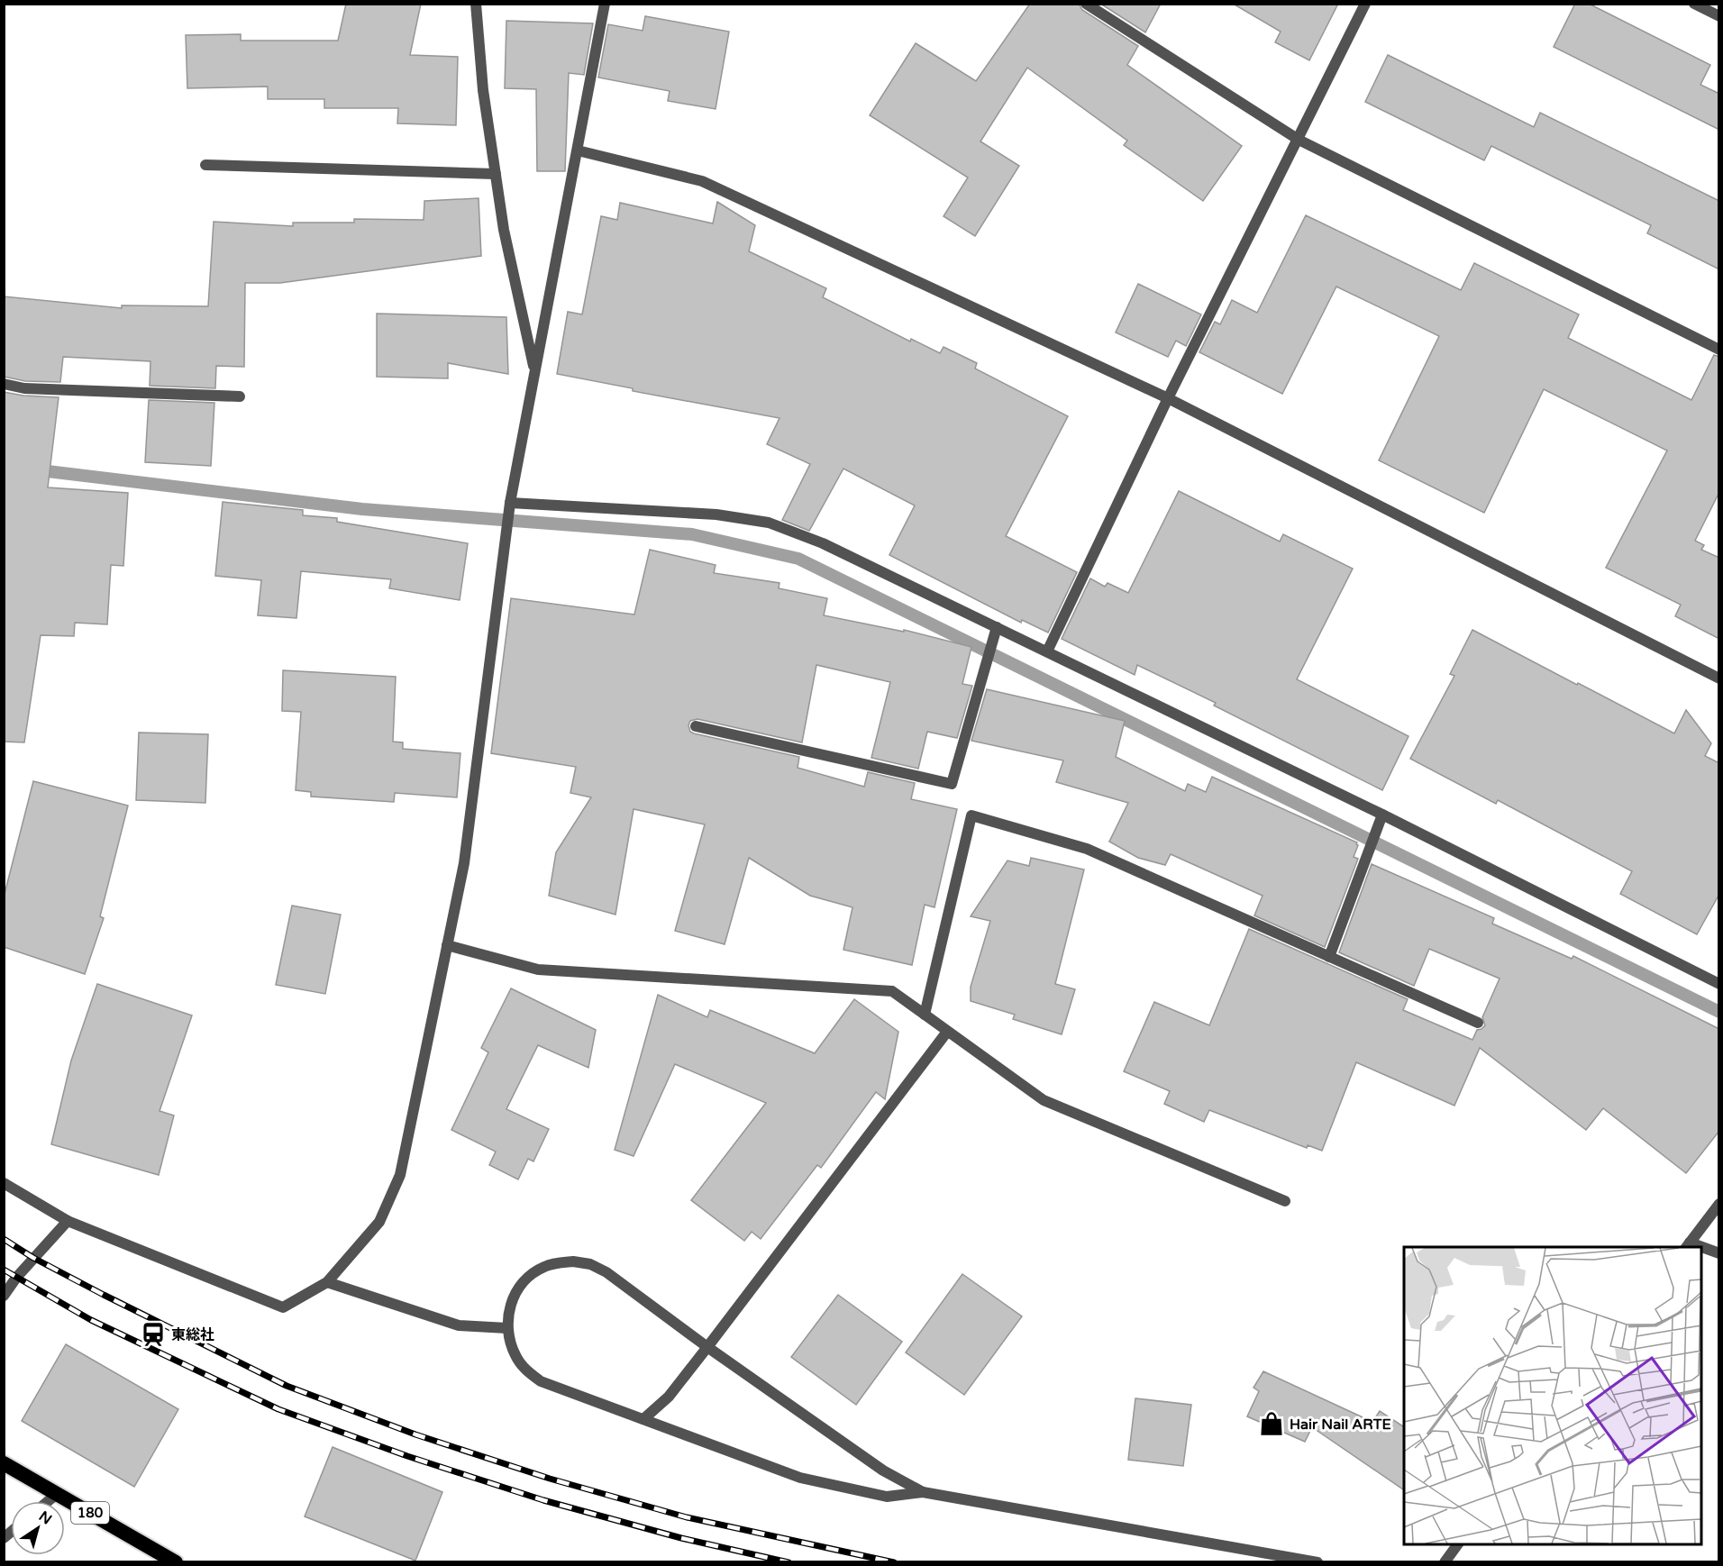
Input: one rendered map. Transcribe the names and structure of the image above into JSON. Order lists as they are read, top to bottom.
{
  "streets": {
    "highway": ["180"]
  },
  "places": {
    "station": ["東総社"],
    "shop": ["Hair Nail ARTE"]
  },
  "north": "top right"
}
